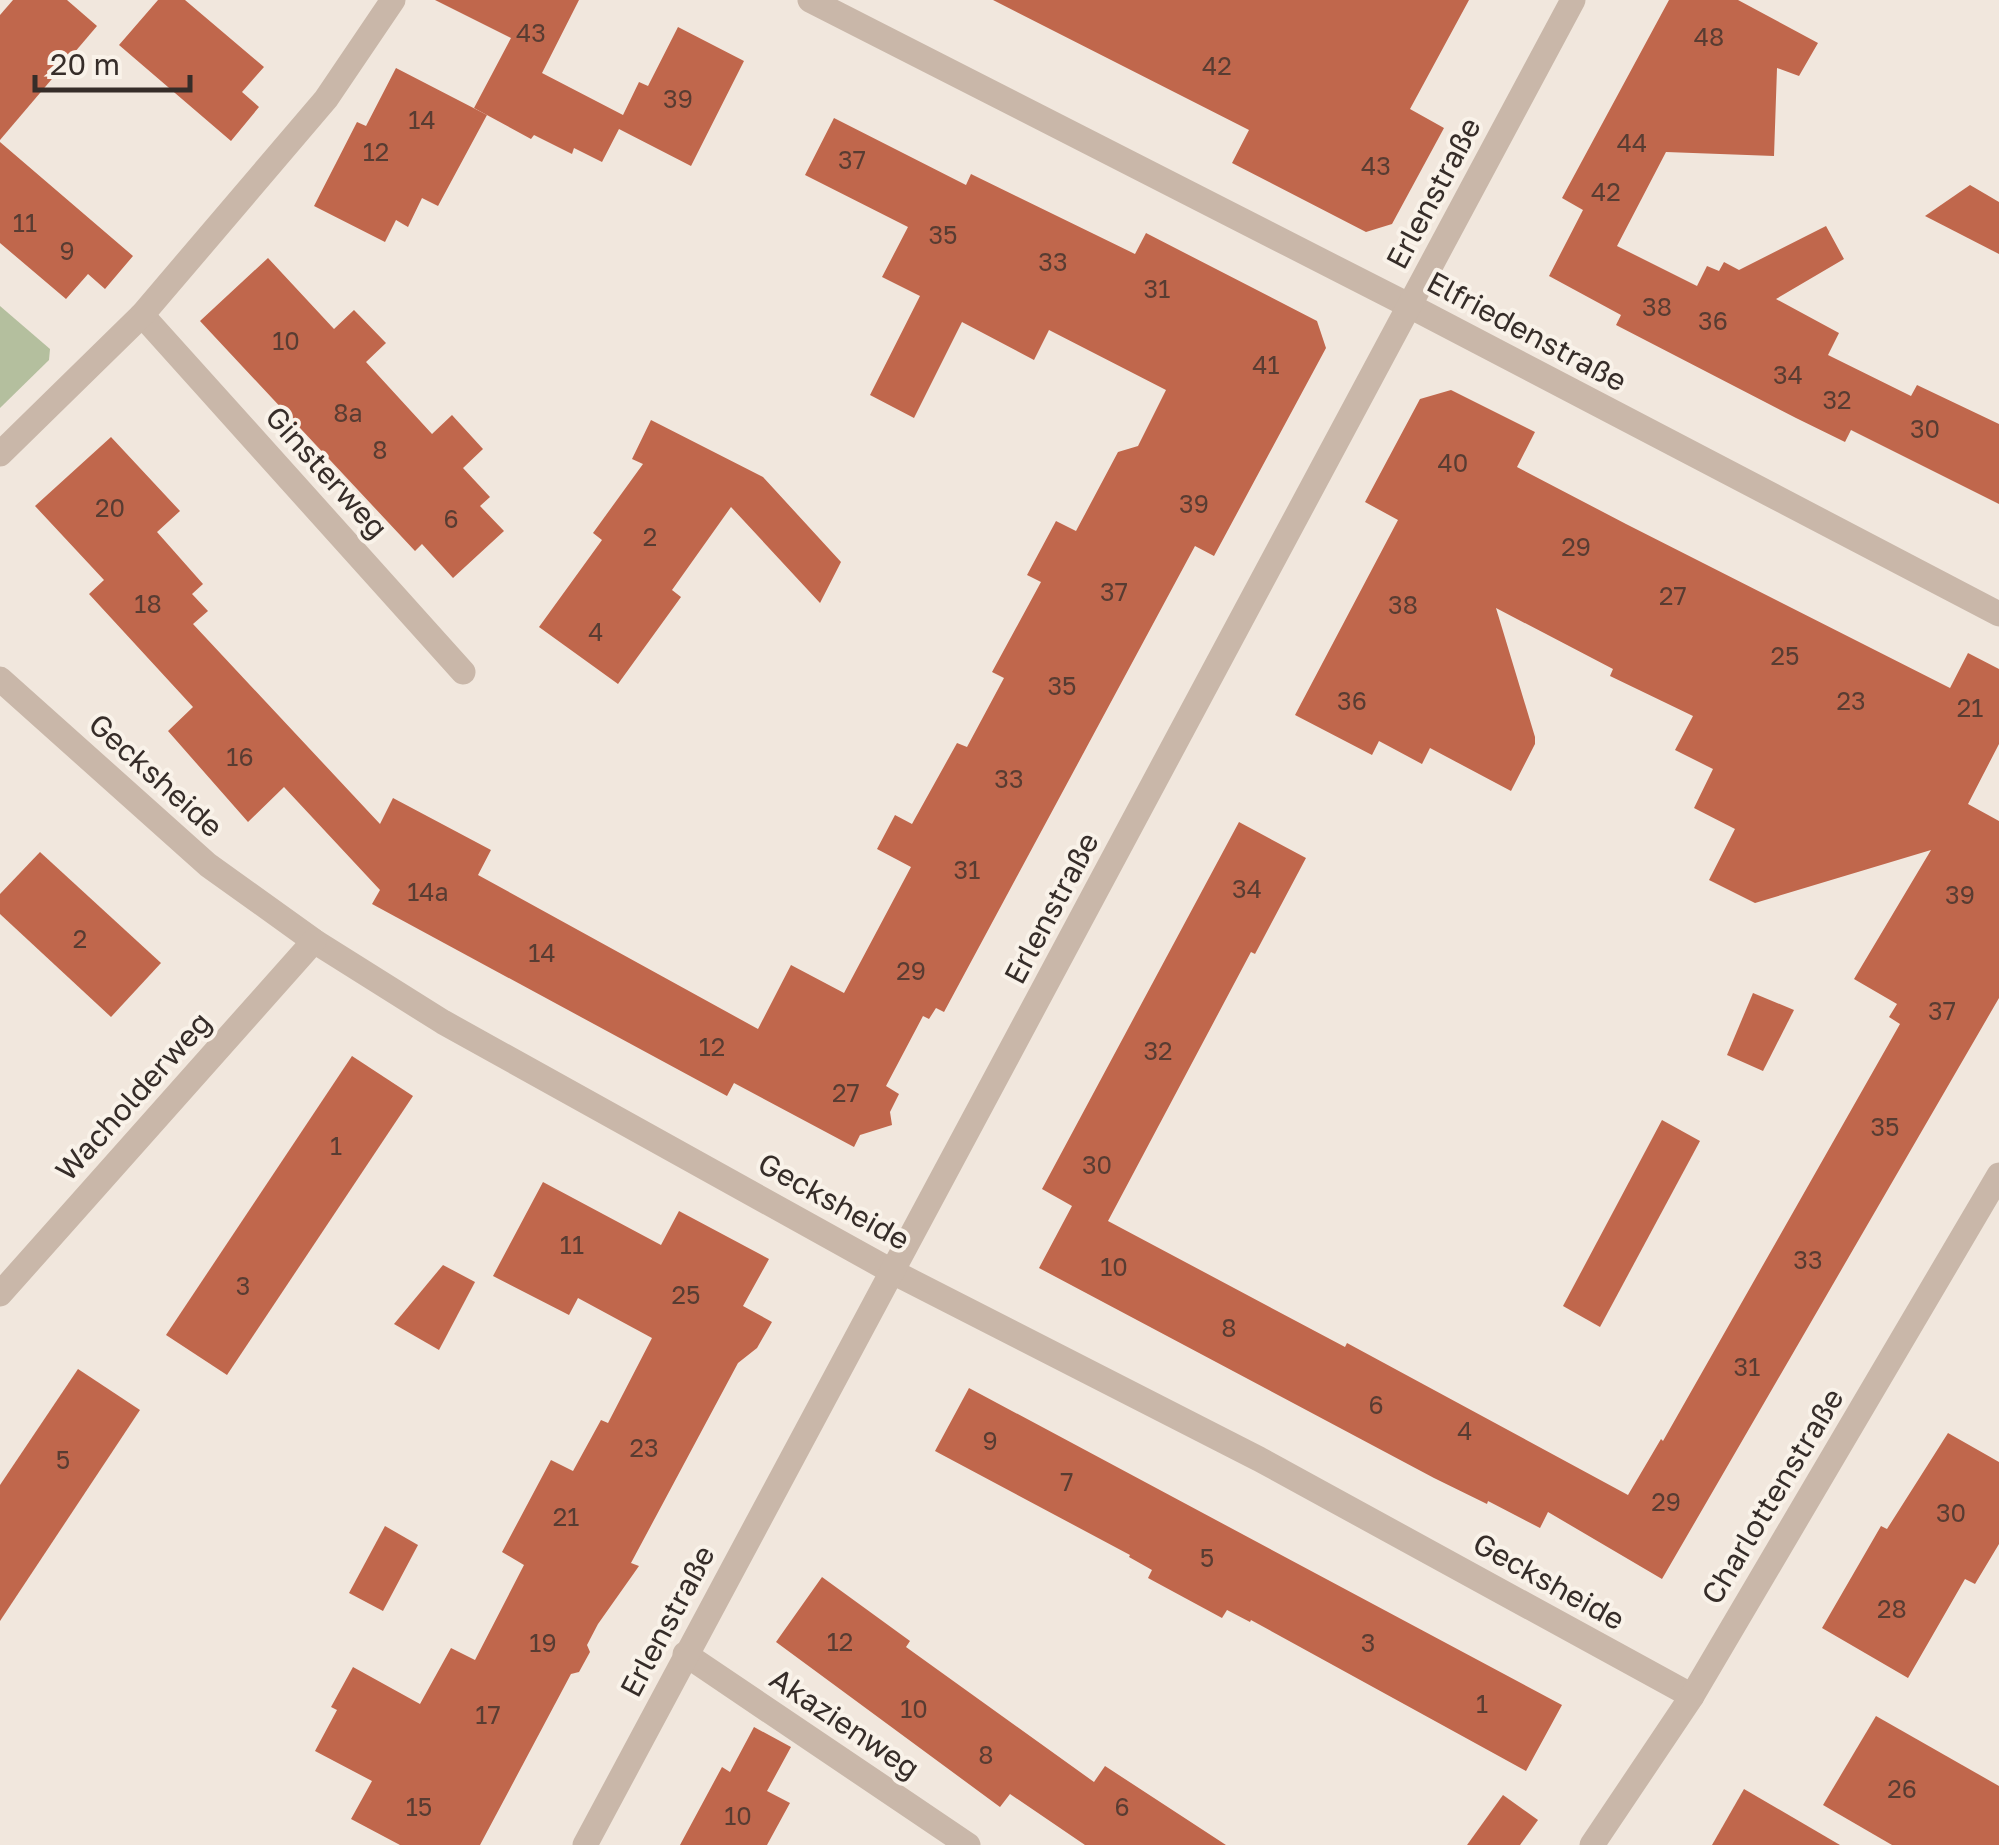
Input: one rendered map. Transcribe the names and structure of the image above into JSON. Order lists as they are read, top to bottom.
{
  "streets": {
    "street": [
      "Erlenstraße",
      "Elfriedenstraße",
      "Ginsterweg",
      "Gecksheide",
      "Wacholderweg",
      "Charlottenstraße",
      "Akazienweg"
    ]
  },
  "crossings": [
    ["Erlenstraße", "Elfriedenstraße"],
    ["Erlenstraße", "Gecksheide"],
    ["Erlenstraße", "Akazienweg"],
    ["Gecksheide", "Wacholderweg"],
    ["Gecksheide", "Charlottenstraße"]
  ],
  "house_numbers": [
    "43",
    "48",
    "42",
    "39",
    "14",
    "44",
    "12",
    "37",
    "43",
    "42",
    "11",
    "35",
    "9",
    "33",
    "31",
    "38",
    "36",
    "10",
    "41",
    "34",
    "32",
    "8a",
    "30",
    "8",
    "40",
    "39",
    "20",
    "6",
    "2",
    "29",
    "37",
    "27",
    "18",
    "38",
    "4",
    "25",
    "35",
    "36",
    "23",
    "21",
    "16",
    "33",
    "31",
    "34",
    "14a",
    "39",
    "2",
    "14",
    "29",
    "37",
    "12",
    "32",
    "27",
    "35",
    "1",
    "30",
    "11",
    "33",
    "10",
    "3",
    "25",
    "8",
    "31",
    "6",
    "4",
    "9",
    "23",
    "5",
    "7",
    "29",
    "30",
    "21",
    "5",
    "28",
    "12",
    "19",
    "3",
    "1",
    "10",
    "17",
    "8",
    "26",
    "15",
    "6",
    "10"
  ],
  "scale_bar": "20 m"
}
